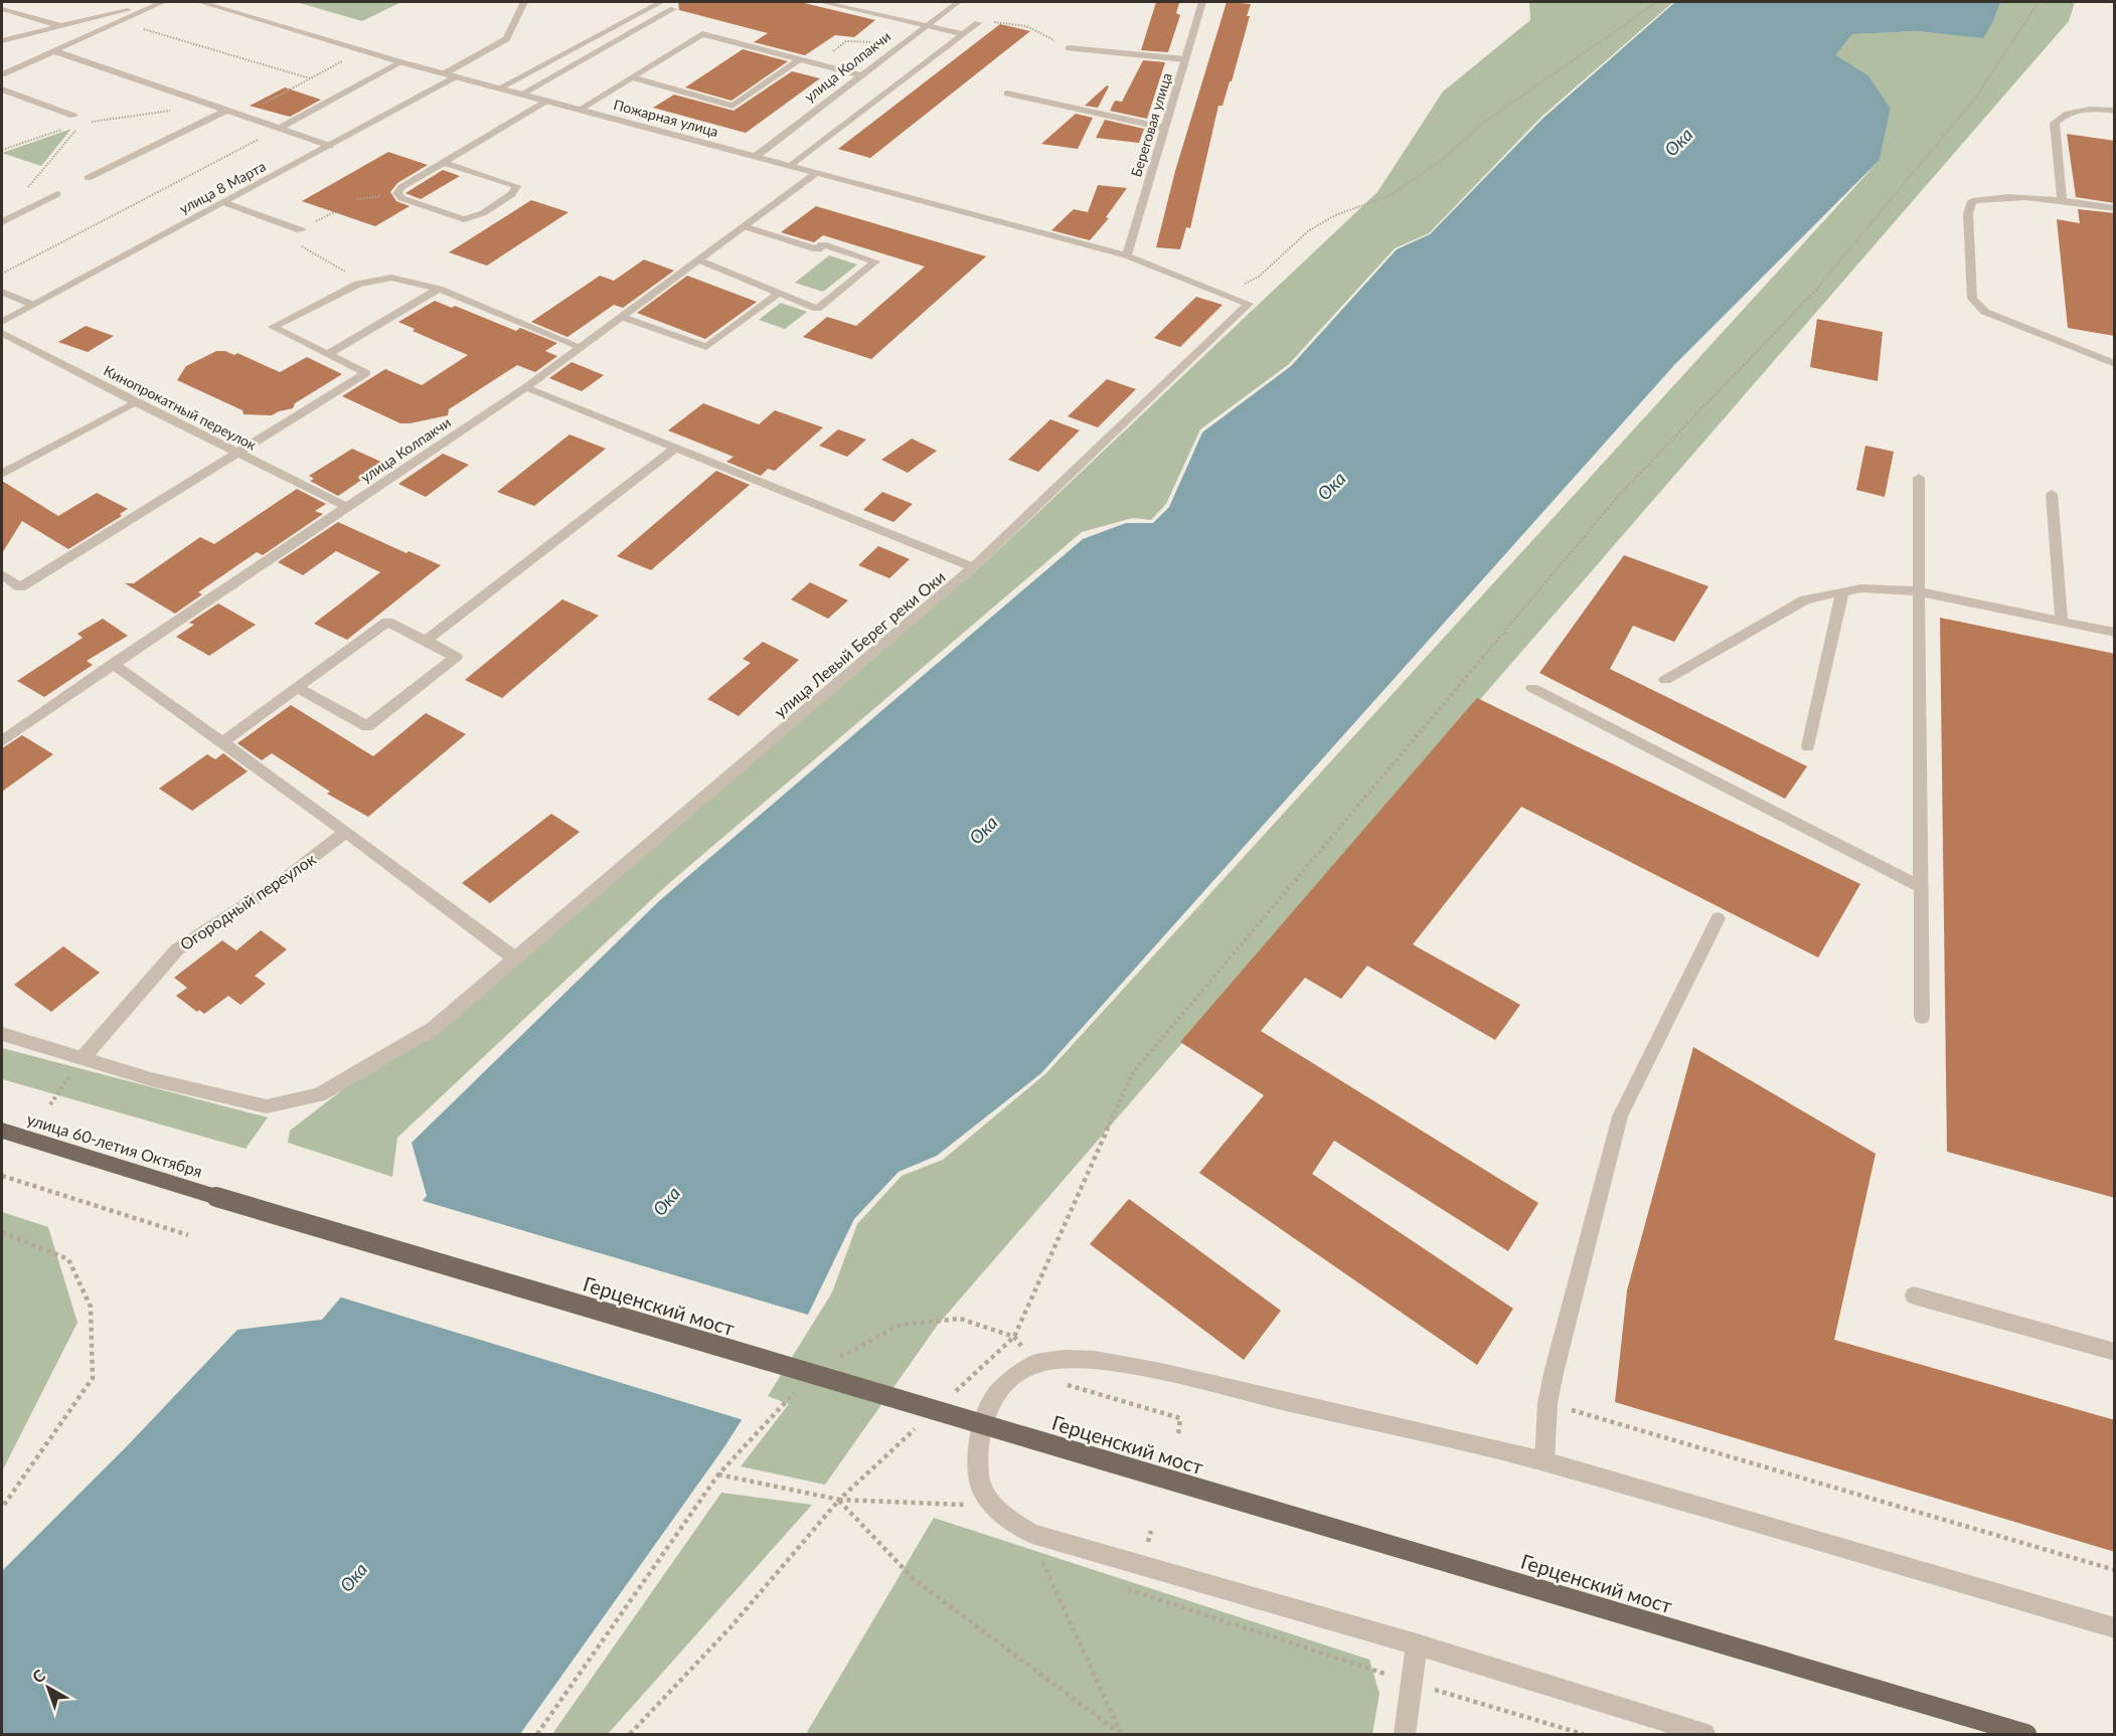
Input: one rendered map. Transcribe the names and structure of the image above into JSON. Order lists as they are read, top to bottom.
{
  "streets": {
    "main road": ["улица 60-летия Октября", "Герценский мост"],
    "street": [
      "улица Колпакчи",
      "Пожарная улица",
      "Береговая улица",
      "улица 8 Марта",
      "Кинопрокатный переулок",
      "улица Левый Берег реки Оки",
      "Огородный переулок"
    ]
  },
  "crossings": [
    ["улица Колпакчи", "Пожарная улица"],
    ["улица Колпакчи", "Кинопрокатный переулок"],
    ["Пожарная улица", "Береговая улица"],
    ["Пожарная улица", "улица 8 Марта"],
    ["Пожарная улица", "улица Левый Берег реки Оки"],
    ["Береговая улица", "улица Левый Берег реки Оки"],
    ["улица Левый Берег реки Оки", "Огородный переулок"],
    ["улица 60-летия Октября", "Герценский мост"]
  ],
  "water": ["Ока"],
  "north": "top left"
}
